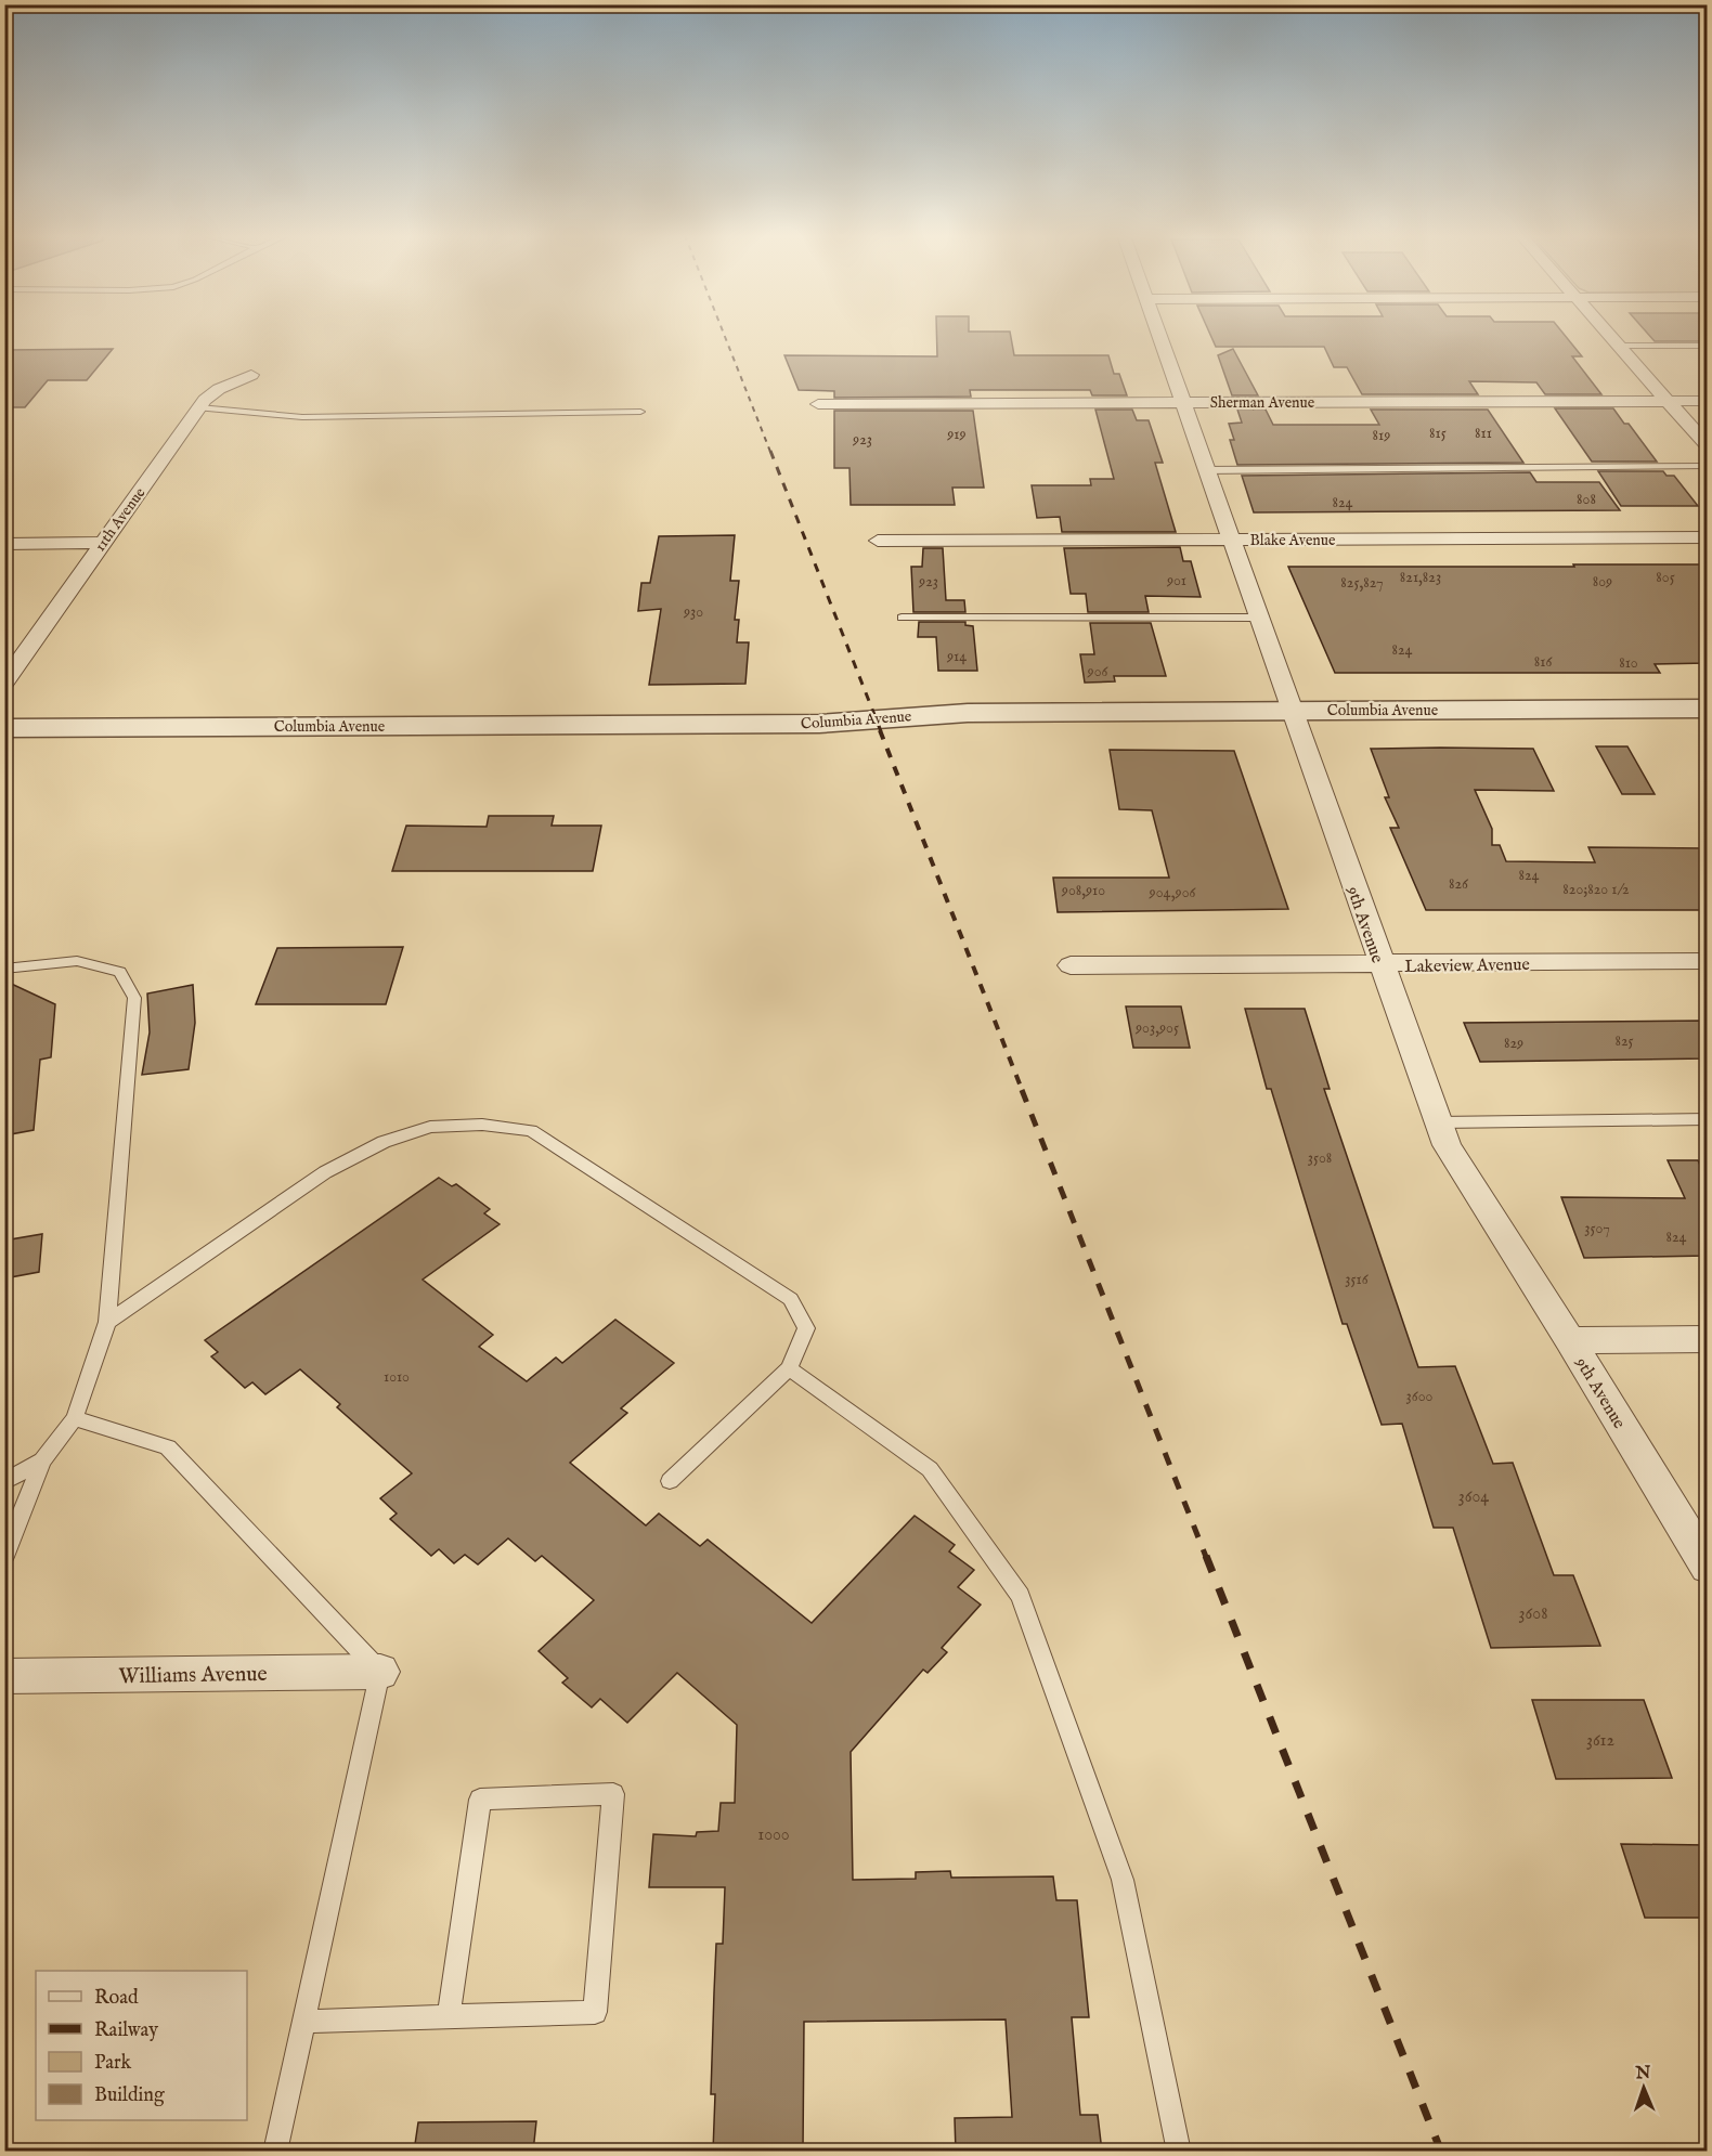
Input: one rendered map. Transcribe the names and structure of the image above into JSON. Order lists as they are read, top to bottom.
{
  "streets": {
    "street": [
      "Sherman Avenue",
      "11th Avenue",
      "Blake Avenue",
      "Columbia Avenue",
      "9th Avenue",
      "Lakeview Avenue",
      "Williams Avenue"
    ]
  },
  "crossings": [
    ["Sherman Avenue", "9th Avenue"],
    ["Blake Avenue", "9th Avenue"],
    ["Columbia Avenue", "9th Avenue"],
    ["9th Avenue", "Lakeview Avenue"]
  ],
  "house_numbers": [
    "815",
    "811",
    "919",
    "819",
    "923",
    "808",
    "824",
    "821,823",
    "805",
    "901",
    "923",
    "809",
    "825,827",
    "930",
    "824",
    "914",
    "816",
    "810",
    "906",
    "824",
    "826",
    "820;820 1/2",
    "908,910",
    "904,906",
    "903,905",
    "825",
    "829",
    "3508",
    "3507",
    "824",
    "3516",
    "1010",
    "3600",
    "3604",
    "3608",
    "3612",
    "1000"
  ],
  "legend": [
    "Road",
    "Railway",
    "Park",
    "Building"
  ],
  "north": "top"
}
